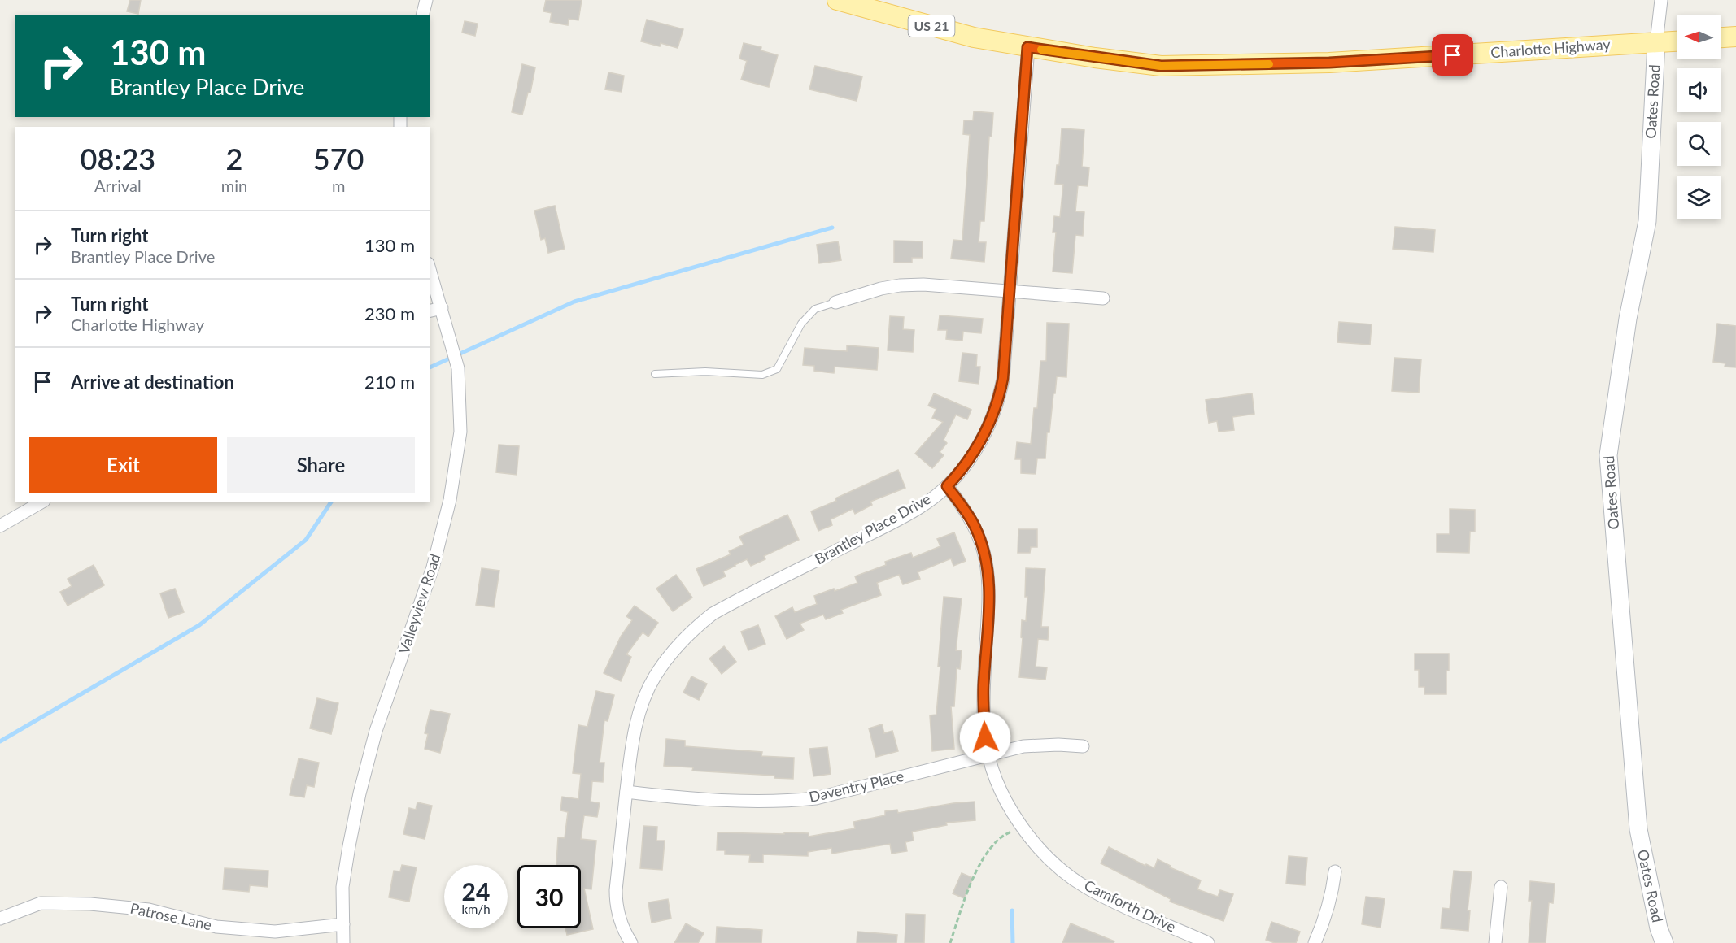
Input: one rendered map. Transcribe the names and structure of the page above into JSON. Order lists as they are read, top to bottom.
{
  "streets": {
    "main road": ["US 21", "Charlotte Highway"],
    "street": [
      "Oates Road",
      "Brantley Place Drive",
      "Valleyview Road",
      "Daventry Place",
      "Camforth Drive",
      "Patrose Lane"
    ]
  },
  "crossings": [
    ["Charlotte Highway", "Oates Road"],
    ["Charlotte Highway", "Brantley Place Drive"],
    ["Brantley Place Drive", "Daventry Place"],
    ["Brantley Place Drive", "Camforth Drive"],
    ["Valleyview Road", "Patrose Lane"],
    ["Daventry Place", "Camforth Drive"]
  ],
  "north": "left",
  "page": {
    "turn": ["130 m", "Brantley Place Drive"],
    "eta": [
      "08:23",
      "Arrival",
      "2",
      "min",
      "570",
      "m"
    ],
    "list": [
      {
        "name": "Turn right",
        "note": "Brantley Place Drive",
        "value": "130 m"
      },
      {
        "name": "Turn right",
        "note": "Charlotte Highway",
        "value": "230 m"
      },
      {
        "name": "Arrive at destination",
        "value": "210 m"
      }
    ],
    "buttons": ["Exit", "Share"],
    "speed": "24 km/h",
    "limit": "30"
  }
}
